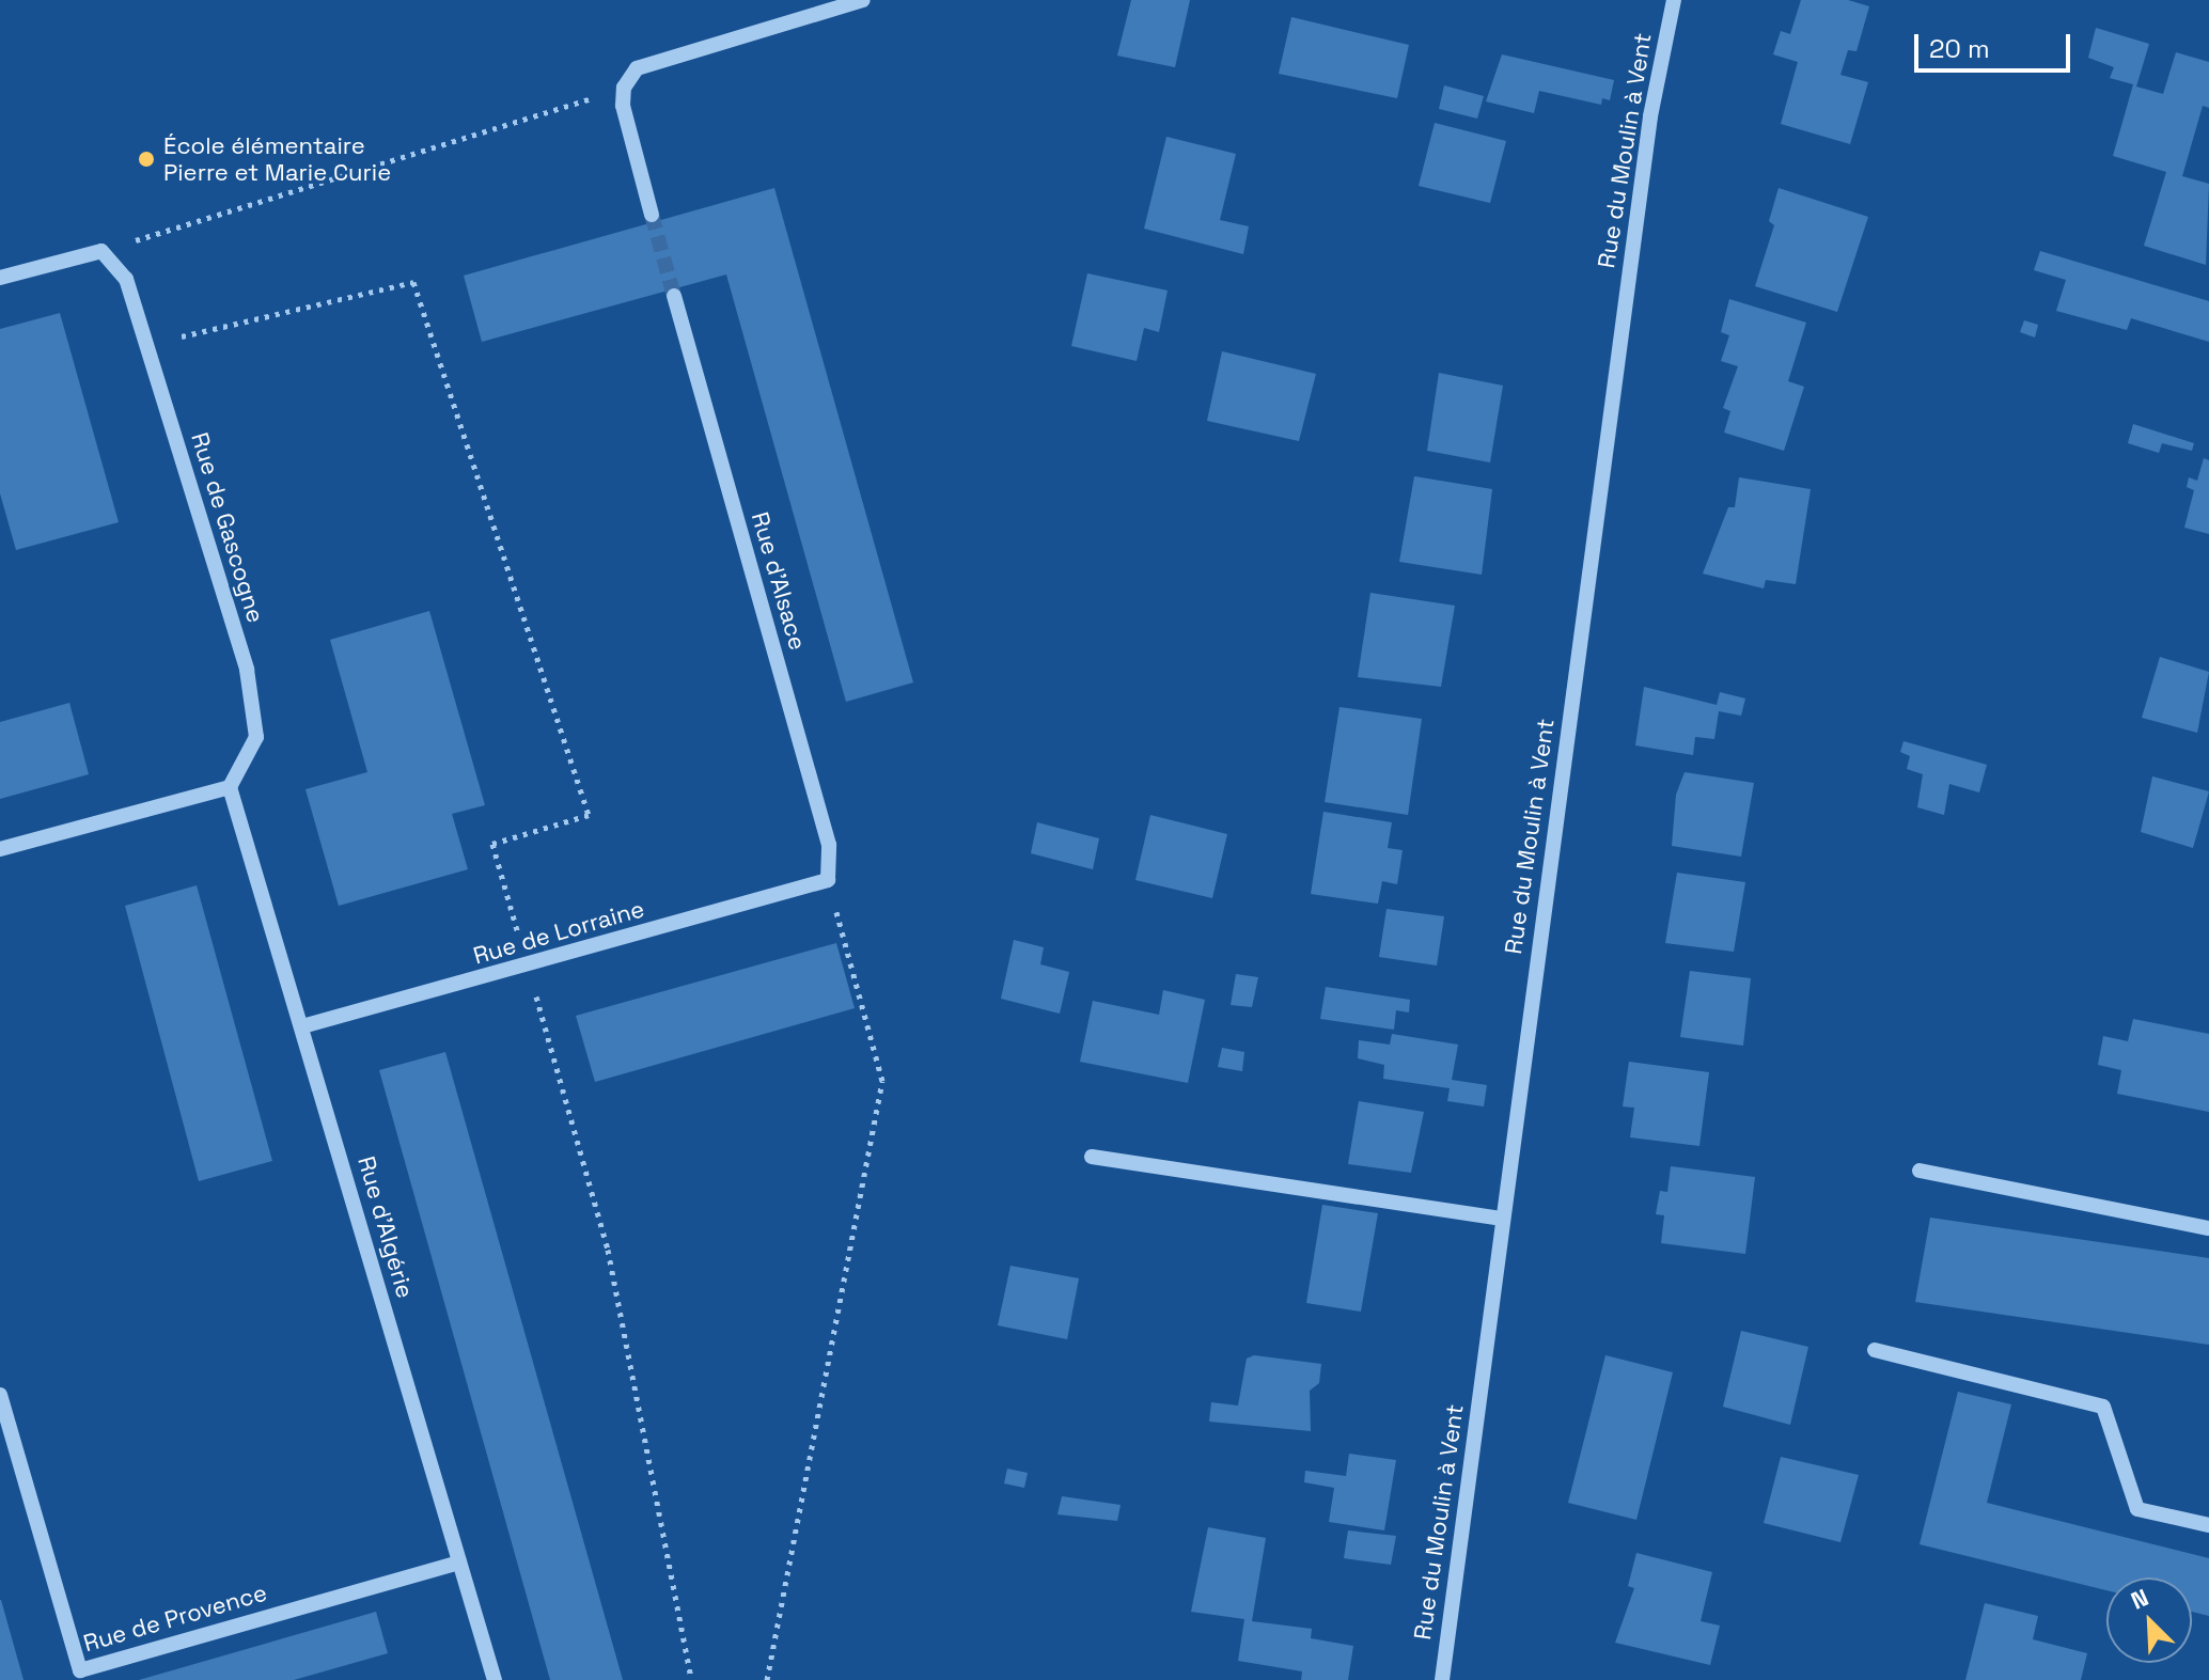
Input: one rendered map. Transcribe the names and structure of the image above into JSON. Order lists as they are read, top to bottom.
{
  "streets": {
    "street": [
      "Rue du Moulin à Vent",
      "Rue de Gascogne",
      "Rue d'Alsace",
      "Rue de Lorraine",
      "Rue d'Algérie",
      "Rue de Provence"
    ]
  },
  "crossings": [
    ["Rue de Gascogne", "Rue d'Algérie"],
    ["Rue d'Alsace", "Rue de Lorraine"],
    ["Rue de Lorraine", "Rue d'Algérie"],
    ["Rue d'Algérie", "Rue de Provence"]
  ],
  "places": ["École élémentaire Pierre et Marie Curie"],
  "scale_bar": "20 m",
  "north": "top left"
}
